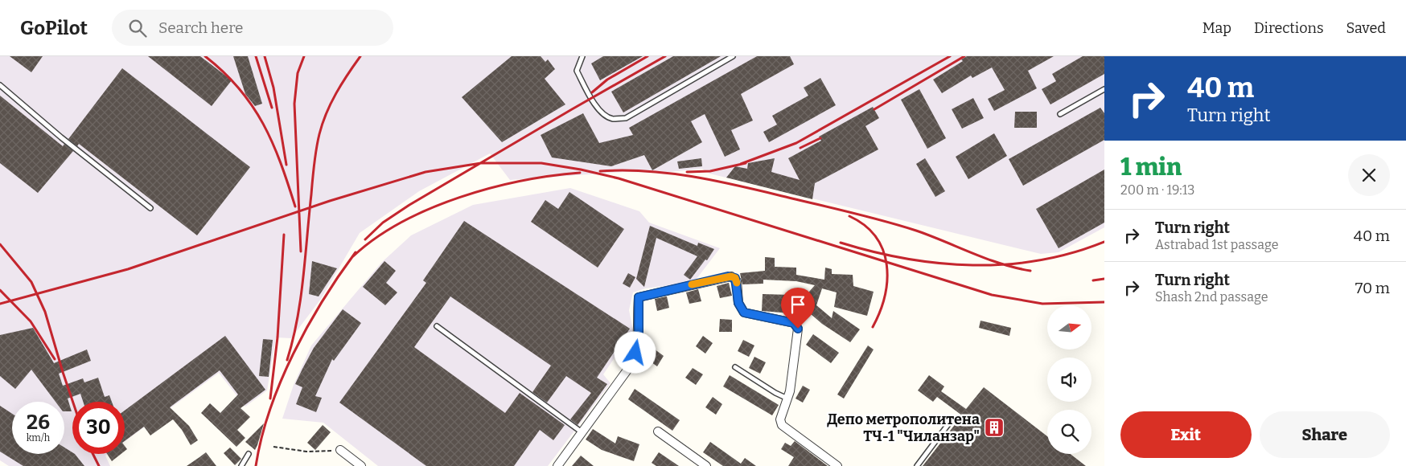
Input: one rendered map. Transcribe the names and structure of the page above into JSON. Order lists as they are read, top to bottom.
{
  "places": {
    "building": ["Депо метрополитена ТЧ-1 \"Чиланзар\""]
  },
  "north": "right",
  "page": {
    "header": "GoPilot",
    "search": "Search here",
    "nav": ["Map", "Directions", "Saved"],
    "turn": ["40 m", "Turn right"],
    "heading": ["1 min", "200 m · 19:13"],
    "list": [
      {
        "name": "Turn right",
        "note": "Astrabad 1st passage",
        "value": "40 m"
      },
      {
        "name": "Turn right",
        "note": "Shash 2nd passage",
        "value": "70 m"
      }
    ],
    "speed": "26 km/h",
    "limit": "30",
    "buttons": ["Exit", "Share"]
  }
}
